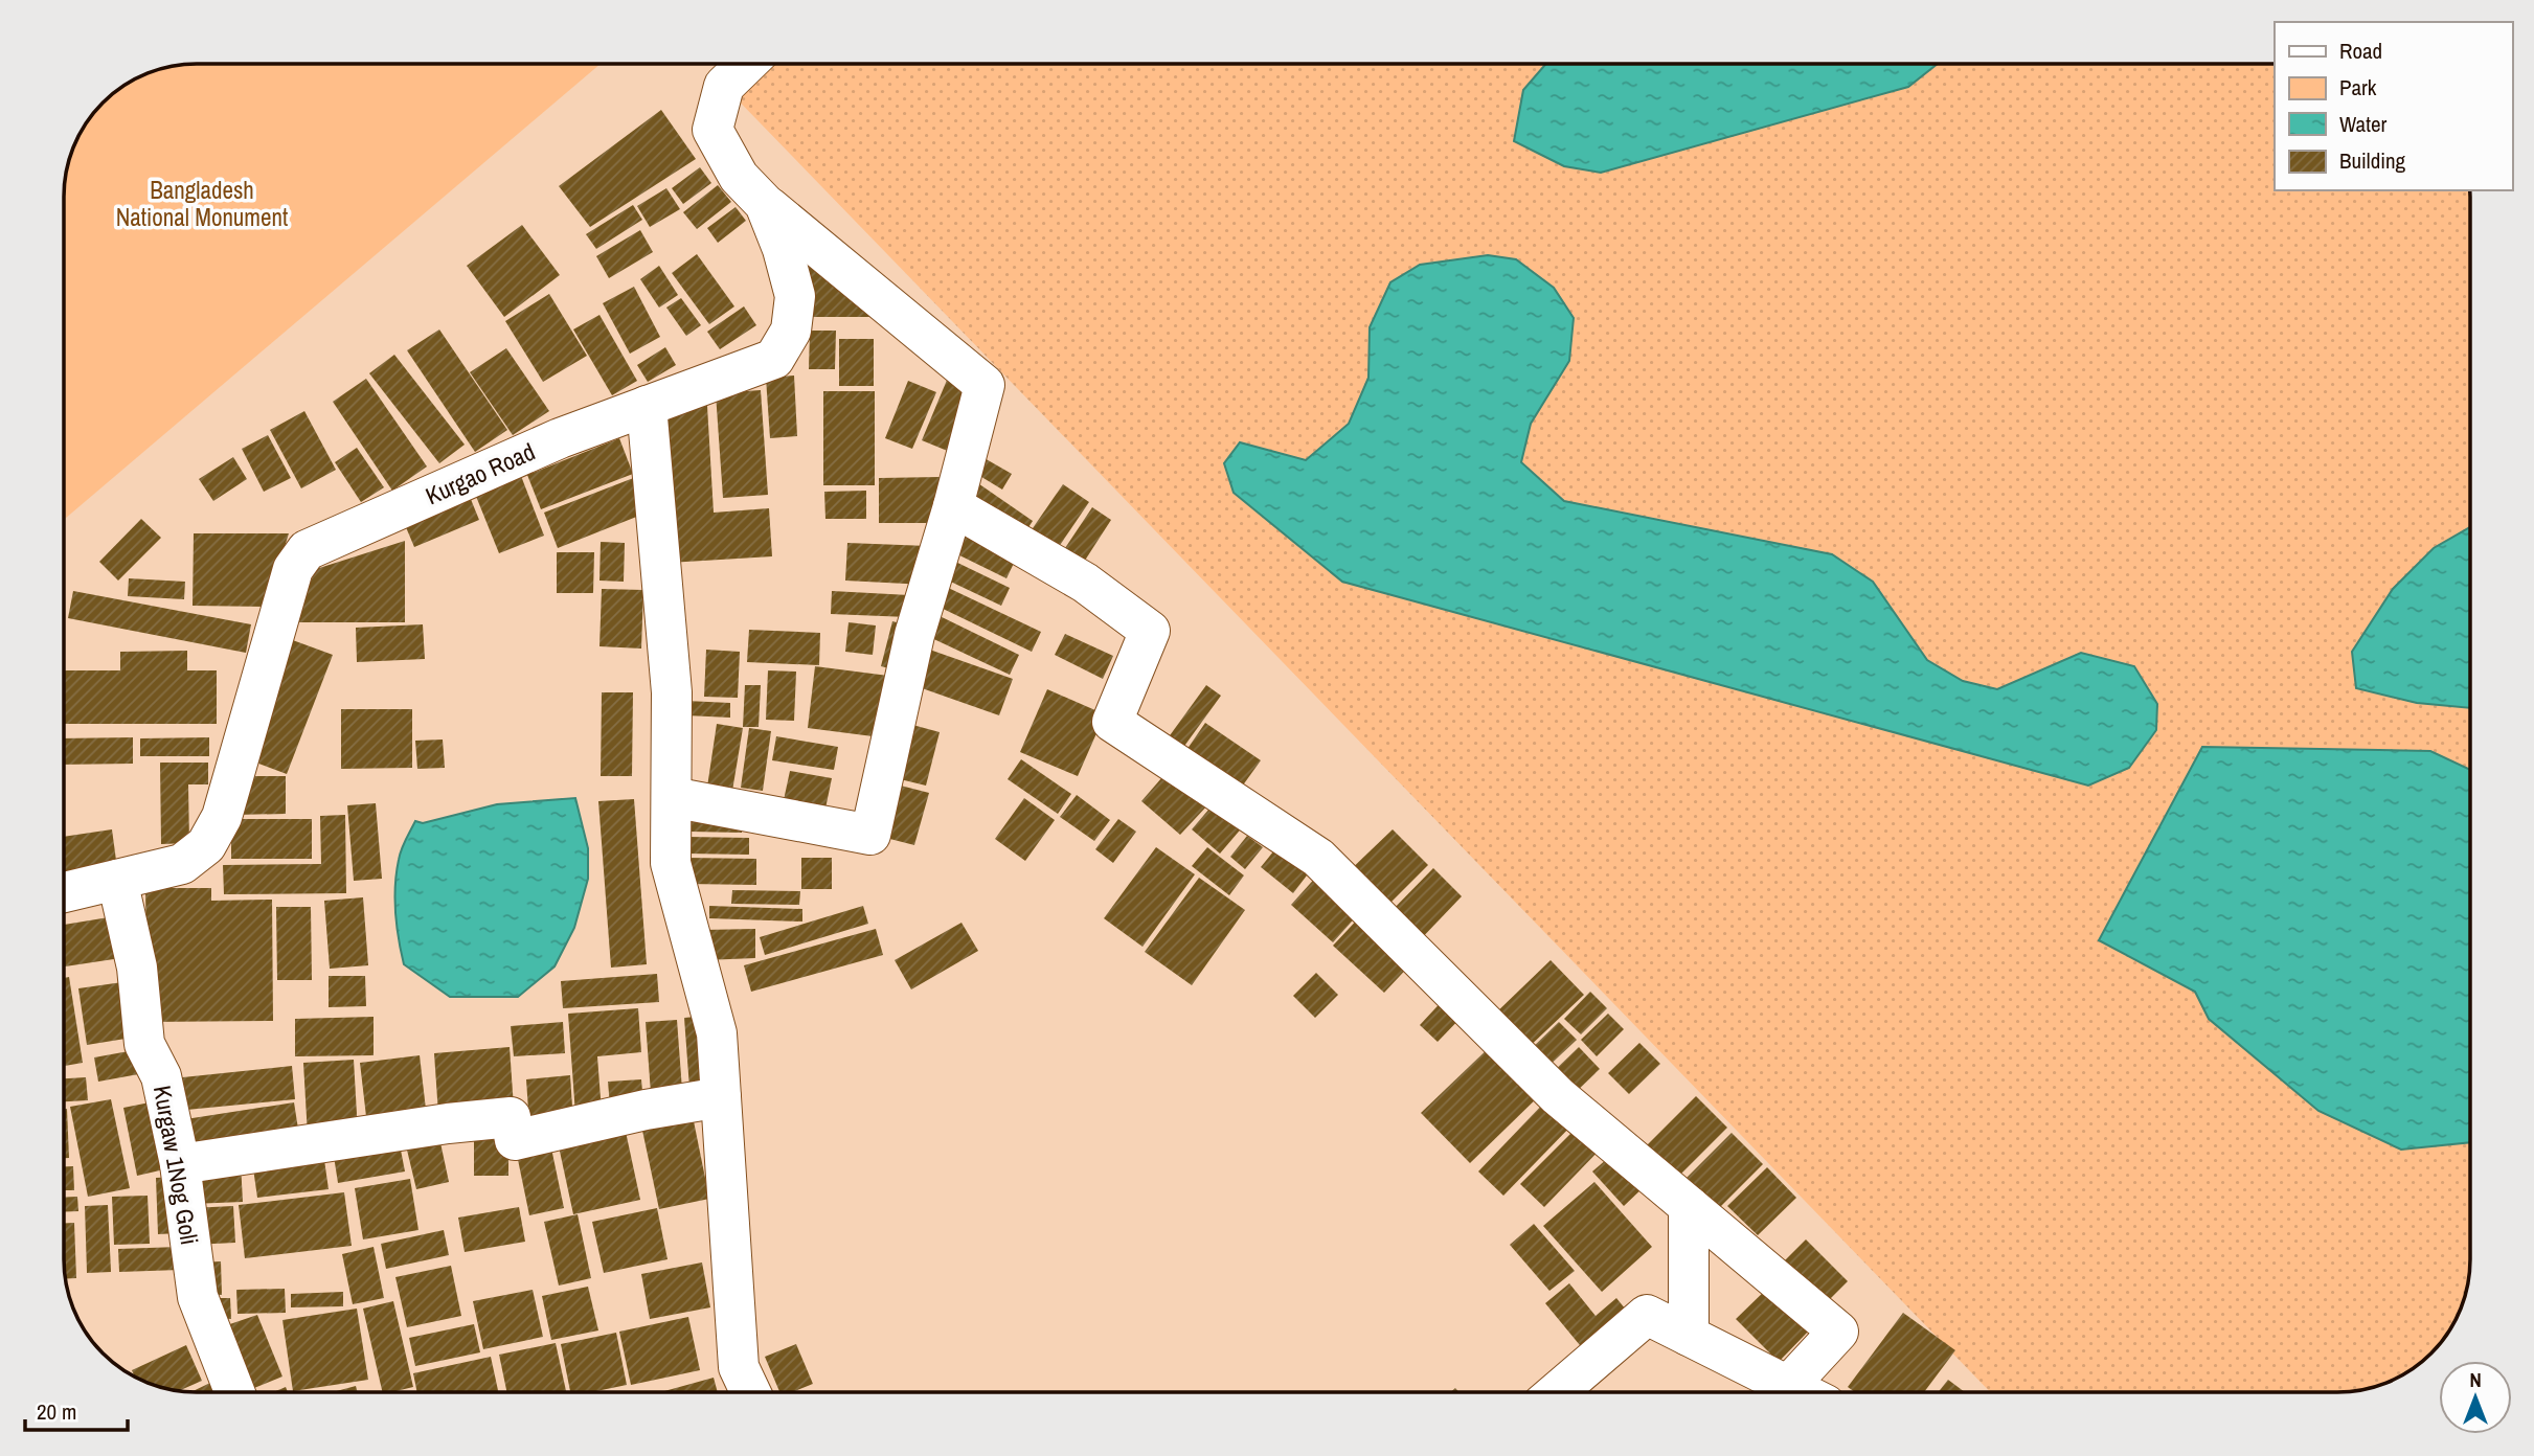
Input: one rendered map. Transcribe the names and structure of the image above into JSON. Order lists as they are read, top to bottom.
{
  "streets": {
    "street": ["Kurgao Road", "Kurgaw 1Nog Goli"]
  },
  "crossings": [
    ["Kurgao Road", "Kurgaw 1Nog Goli"]
  ],
  "parks": ["Bangladesh National Monument"],
  "legend": [
    "Road",
    "Park",
    "Water",
    "Building"
  ],
  "scale_bar": "20 m",
  "north": "top"
}
